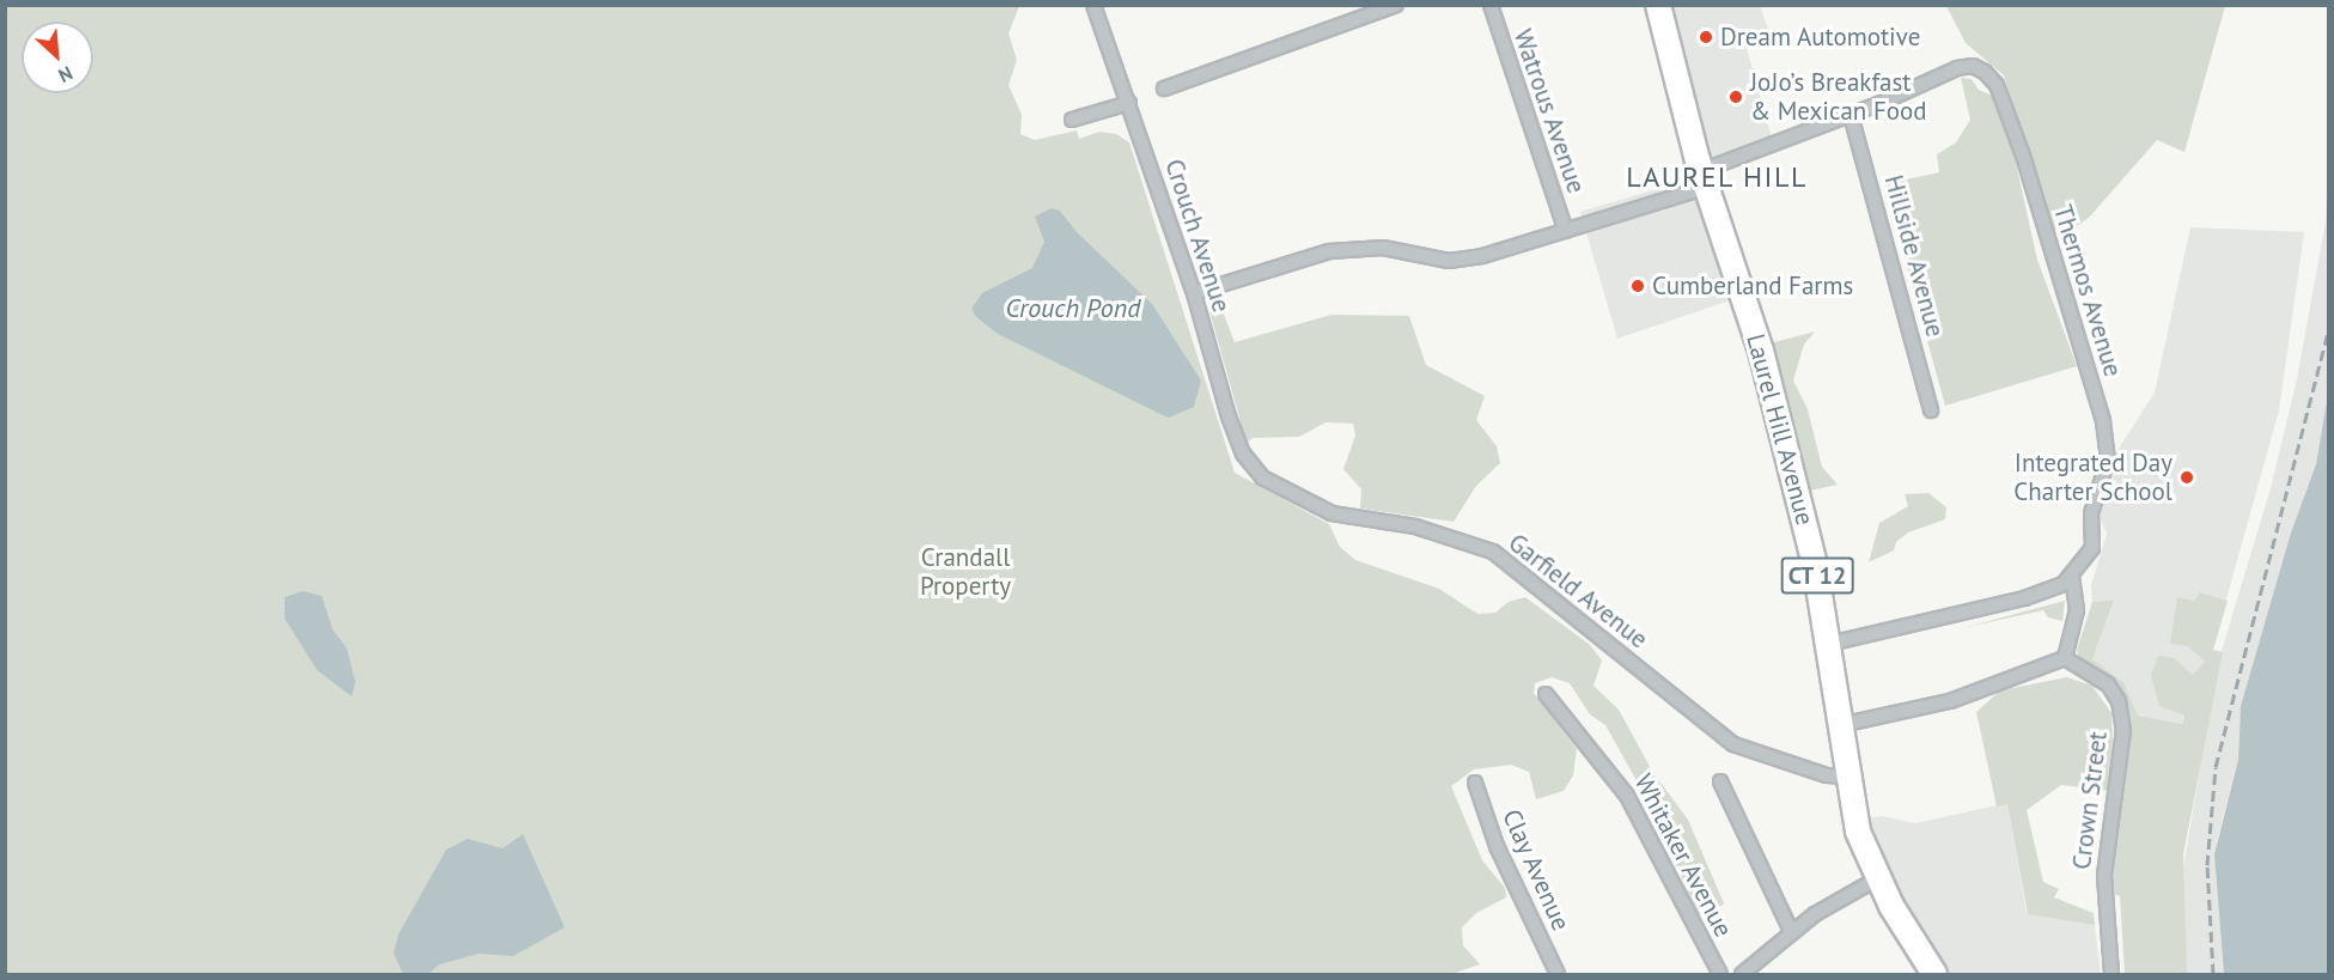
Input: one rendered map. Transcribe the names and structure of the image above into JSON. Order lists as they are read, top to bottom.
{
  "streets": {
    "highway": ["Laurel Hill Avenue", "CT 12"],
    "street": [
      "Watrous Avenue",
      "Crouch Avenue",
      "Hillside Avenue",
      "Thermos Avenue",
      "Garfield Avenue",
      "Crown Street",
      "Whitaker Avenue",
      "Clay Avenue"
    ]
  },
  "crossings": [
    ["Watrous Avenue", "Thermos Avenue"],
    ["Crouch Avenue", "Thermos Avenue"],
    ["Crouch Avenue", "Garfield Avenue"],
    ["Hillside Avenue", "Thermos Avenue"],
    ["Thermos Avenue", "Laurel Hill Avenue"],
    ["Thermos Avenue", "CT 12"],
    ["Laurel Hill Avenue", "CT 12"],
    ["Laurel Hill Avenue", "Garfield Avenue"]
  ],
  "districts": ["LAUREL HILL"],
  "water": ["Crouch Pond"],
  "parks": ["Crandall Property"],
  "places": [
    "Dream Automotive",
    "JoJo’s Breakfast & Mexican Food",
    "Cumberland Farms",
    "Integrated Day Charter School"
  ],
  "north": "bottom right"
}
